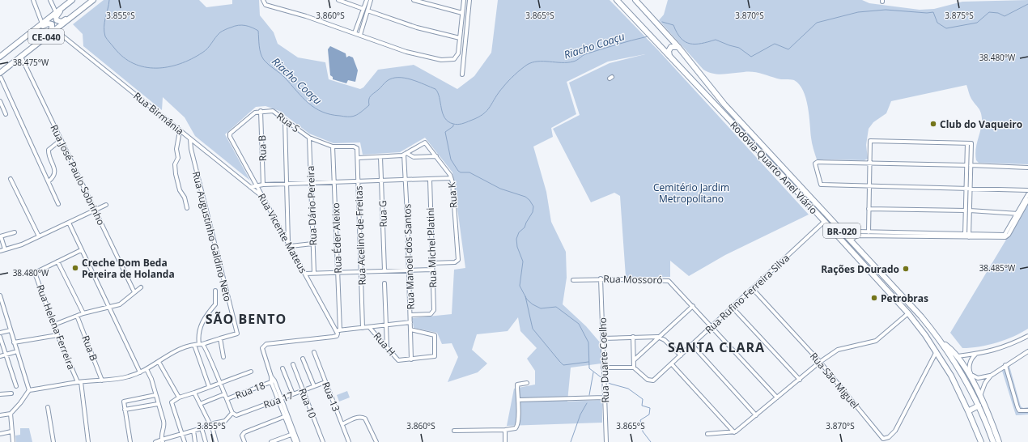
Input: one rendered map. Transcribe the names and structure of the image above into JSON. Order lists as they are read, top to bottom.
{
  "streets": {
    "highway": ["CE-040", "Rodovia Quarto Anel Viário", "BR-020"],
    "street": [
      "Rua Birmânia",
      "Rua S",
      "Rua B",
      "Rua José Paulo Sobrinho",
      "Rua K",
      "Rua Dário Pereira",
      "Rua G",
      "Rua Vicente Mateus",
      "Rua Acelino de Freitas",
      "Rua Augustinho Galdino Neto",
      "Rua Éder Aleixo",
      "Rua Michel Platini",
      "Rua Manoel dos Santos",
      "Rua Mossoró",
      "Rua Rufino Ferreira Silva",
      "Rua Helena Ferreira",
      "Rua H",
      "Rua Duarte Coelho",
      "Rua São Miguel",
      "Rua 18",
      "Rua 13",
      "Rua 17",
      "Rua 10"
    ]
  },
  "crossings": [
    ["CE-040", "Rua Birmânia"],
    ["CE-040", "Rua José Paulo Sobrinho"],
    ["Rua Birmânia", "Rua Vicente Mateus"],
    ["Rua Birmânia", "Rua Augustinho Galdino Neto"],
    ["Rua S", "Rua B"],
    ["Rua S", "Rua Dário Pereira"],
    ["Rua S", "Rua Vicente Mateus"],
    ["Rua S", "Rua Acelino de Freitas"],
    ["Rua S", "Rua Éder Aleixo"],
    ["Rua B", "Rua Vicente Mateus"],
    ["Rodovia Quarto Anel Viário", "Rua Rufino Ferreira Silva"],
    ["Rodovia Quarto Anel Viário", "Rua São Miguel"],
    ["Rua K", "Rua Michel Platini"],
    ["Rua K", "Rua Manoel dos Santos"],
    ["Rua Vicente Mateus", "Rua Éder Aleixo"],
    ["Rua Michel Platini", "Rua Manoel dos Santos"],
    ["Rua Manoel dos Santos", "Rua H"],
    ["Rua Mossoró", "Rua Rufino Ferreira Silva"],
    ["Rua Mossoró", "Rua Duarte Coelho"],
    ["Rua Rufino Ferreira Silva", "Rua São Miguel"],
    ["Rua 13", "Rua 17"],
    ["Rua 17", "Rua 10"]
  ],
  "districts": ["SÃO BENTO", "SANTA CLARA"],
  "water": ["Riacho Coaçu"],
  "parks": ["Cemitério Jardim Metropolitano"],
  "places": [
    "Club do Vaqueiro",
    "Creche Dom Beda Pereira de Holanda",
    "Rações Dourado",
    "Petrobras"
  ],
  "coordinates": [
    "3.855°S",
    "3.860°S",
    "3.865°S",
    "3.870°S",
    "3.875°S",
    "38.480°W",
    "38.475°W",
    "38.485°W"
  ]
}
